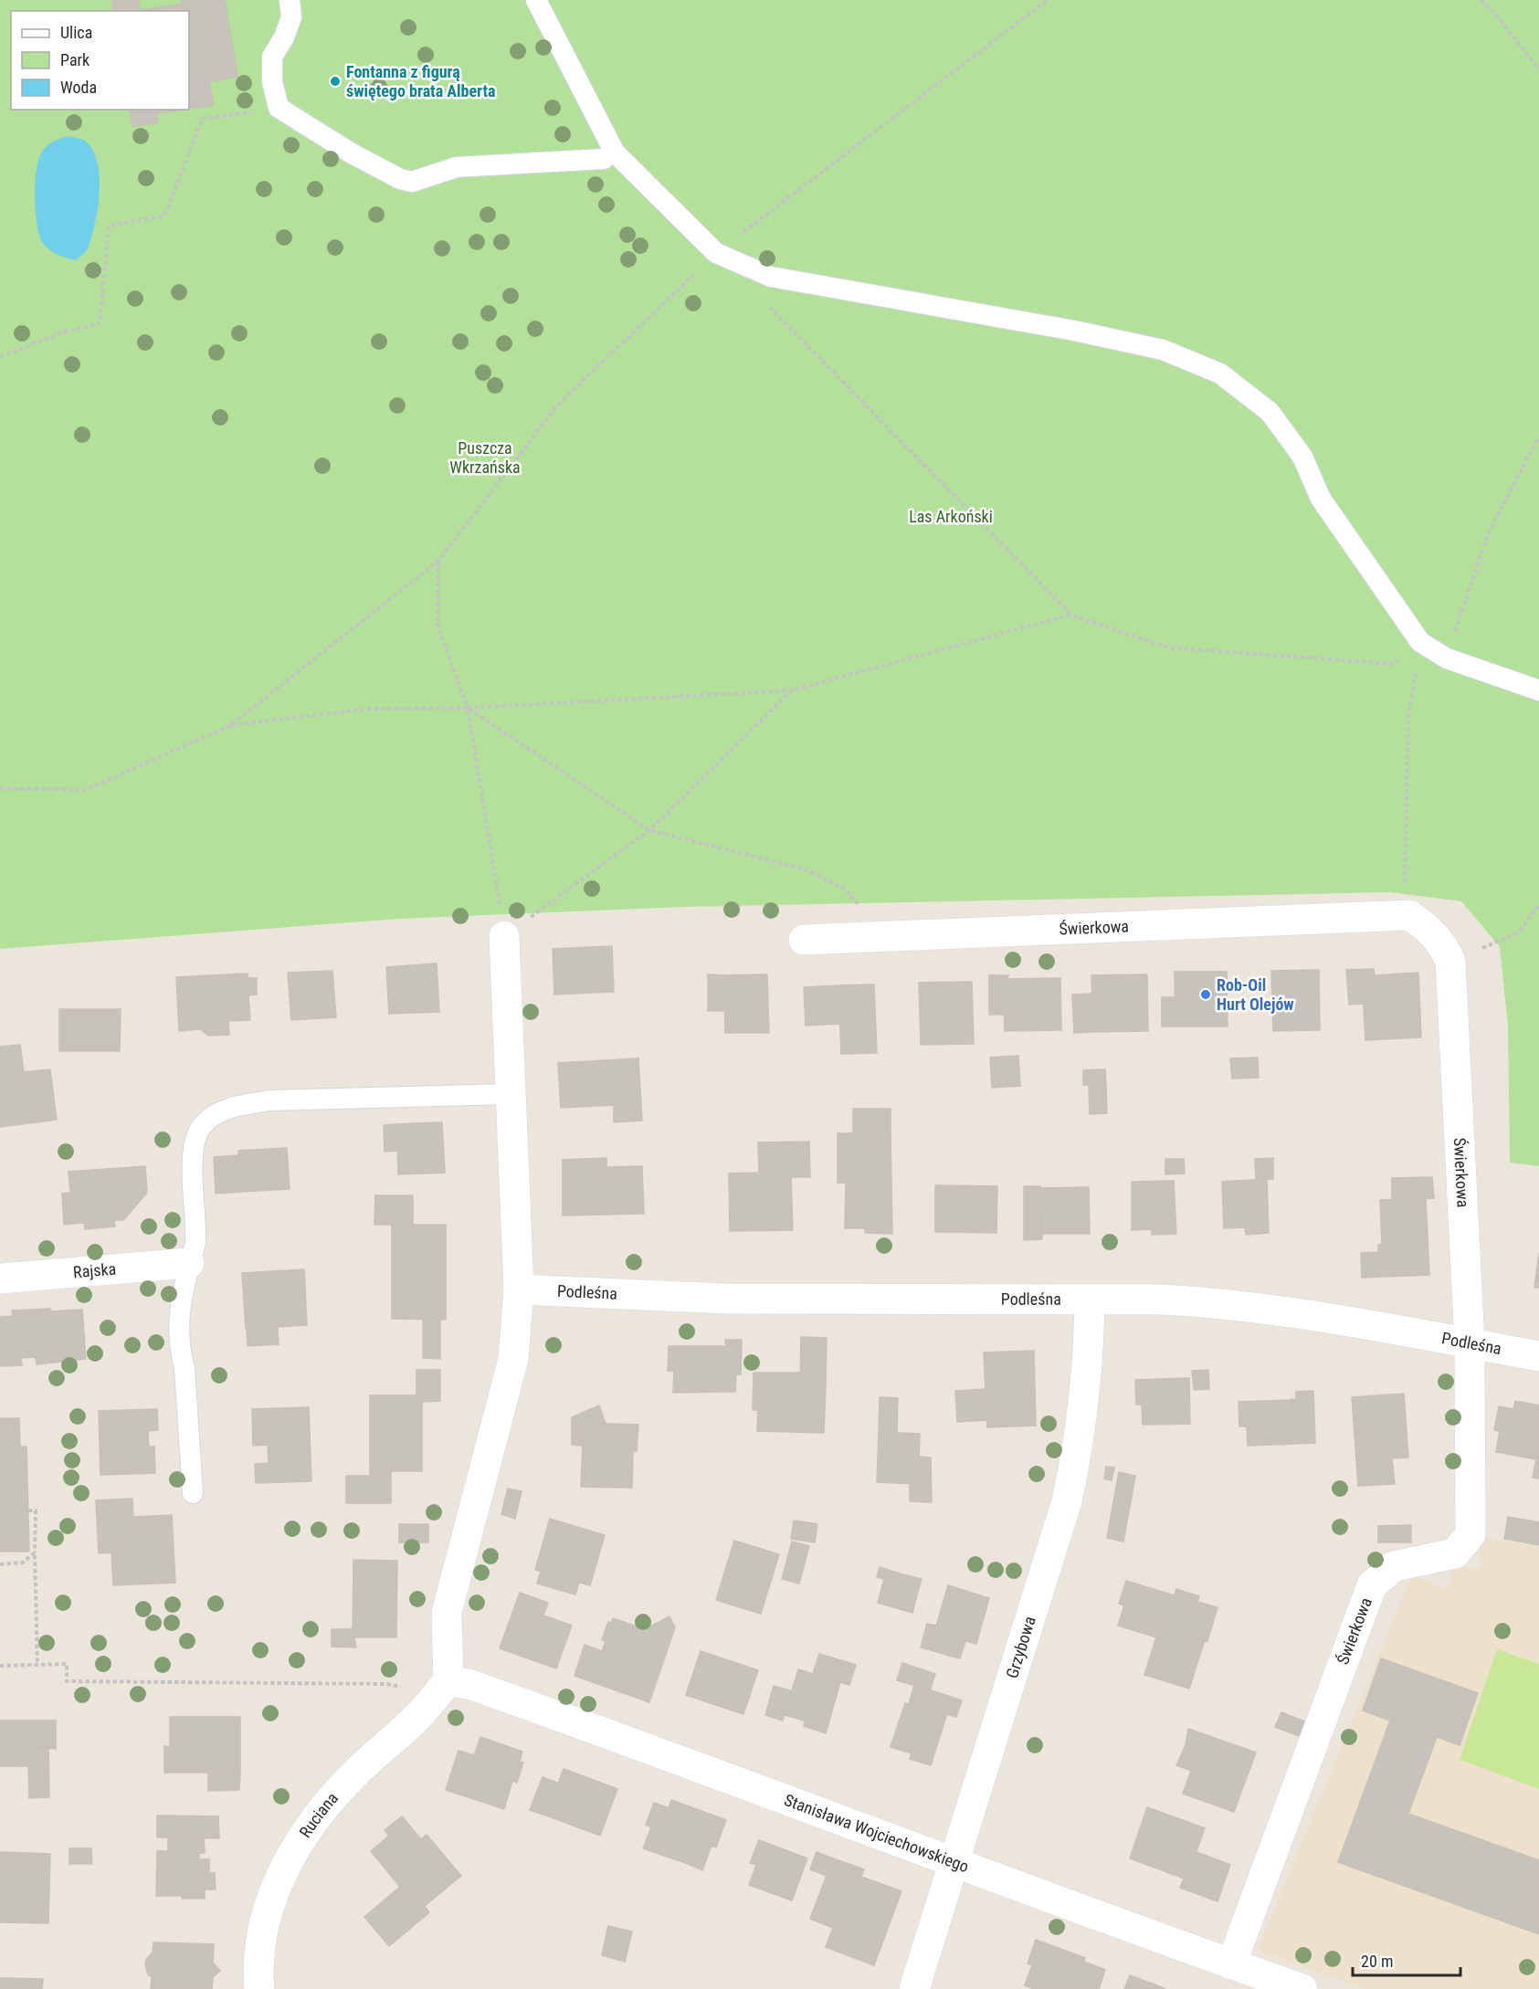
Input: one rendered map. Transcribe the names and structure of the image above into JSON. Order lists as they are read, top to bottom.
{
  "streets": {
    "street": [
      "Świerkowa",
      "Rajska",
      "Podleśna",
      "Grzybowa",
      "Ruciana",
      "Stanisława Wojciechowskiego"
    ]
  },
  "crossings": [
    ["Świerkowa", "Podleśna"],
    ["Świerkowa", "Stanisława Wojciechowskiego"],
    ["Podleśna", "Grzybowa"],
    ["Grzybowa", "Stanisława Wojciechowskiego"],
    ["Ruciana", "Stanisława Wojciechowskiego"]
  ],
  "parks": ["Puszcza Wkrzańska", "Las Arkoński"],
  "places": ["Fontanna z figurą świętego brata Alberta", "Rob-Oil Hurt Olejów"],
  "legend": ["Ulica", "Park", "Woda"],
  "scale_bar": "20 m"
}
